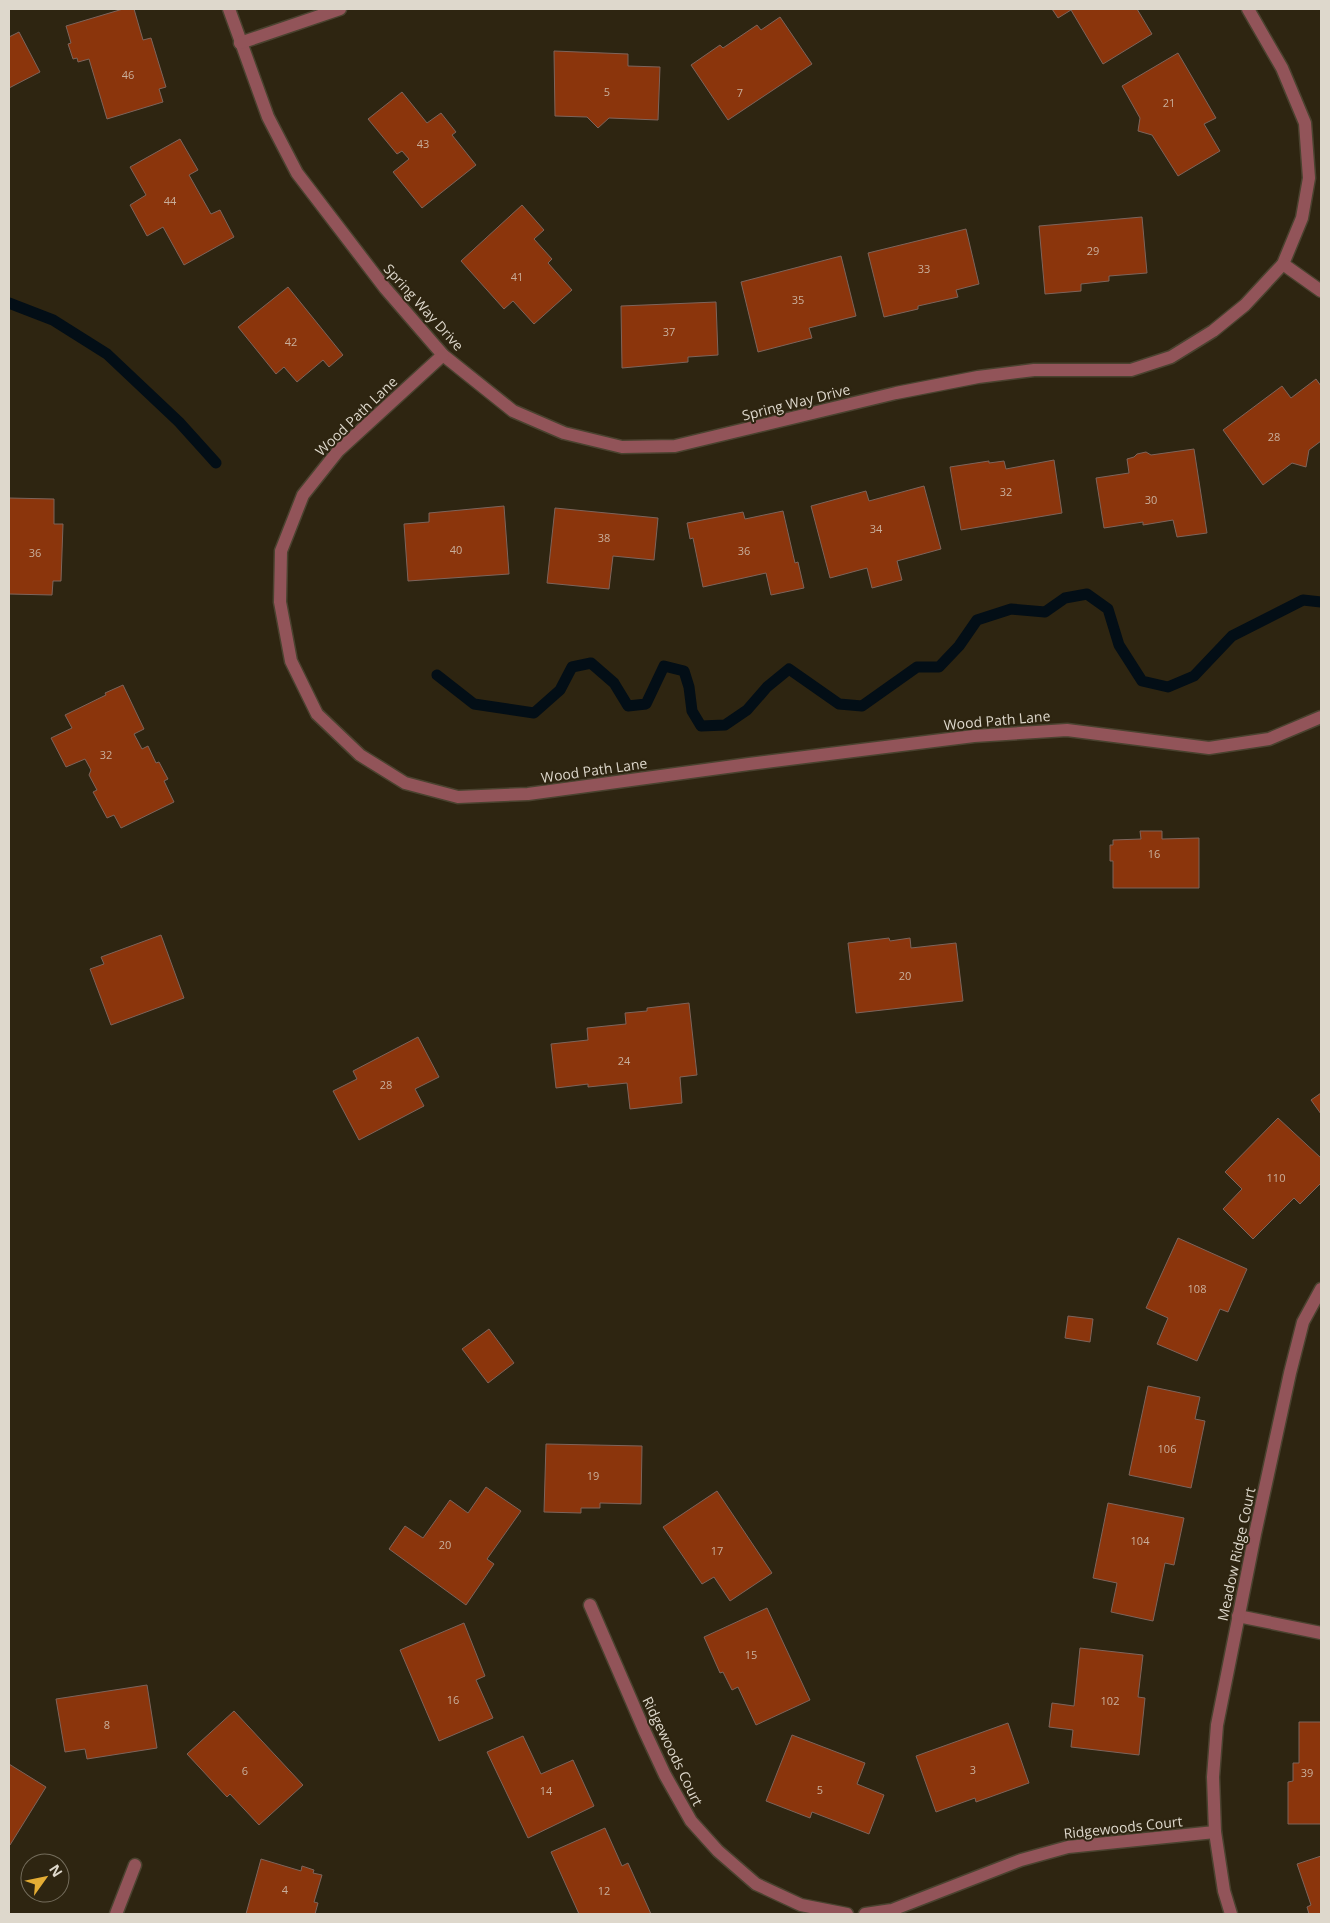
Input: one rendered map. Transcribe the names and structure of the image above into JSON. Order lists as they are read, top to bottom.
{
  "streets": {
    "street": [
      "Spring Way Drive",
      "Wood Path Lane",
      "Meadow Ridge Court",
      "Ridgewoods Court"
    ]
  },
  "crossings": [
    ["Spring Way Drive", "Wood Path Lane"],
    ["Meadow Ridge Court", "Ridgewoods Court"]
  ],
  "house_numbers": [
    "46",
    "5",
    "7",
    "21",
    "43",
    "44",
    "29",
    "33",
    "41",
    "35",
    "37",
    "42",
    "28",
    "32",
    "30",
    "34",
    "38",
    "40",
    "36",
    "36",
    "32",
    "16",
    "20",
    "24",
    "28",
    "110",
    "108",
    "106",
    "19",
    "104",
    "20",
    "17",
    "15",
    "16",
    "102",
    "8",
    "3",
    "6",
    "39",
    "5",
    "14",
    "4",
    "12"
  ],
  "north": "top right"
}
